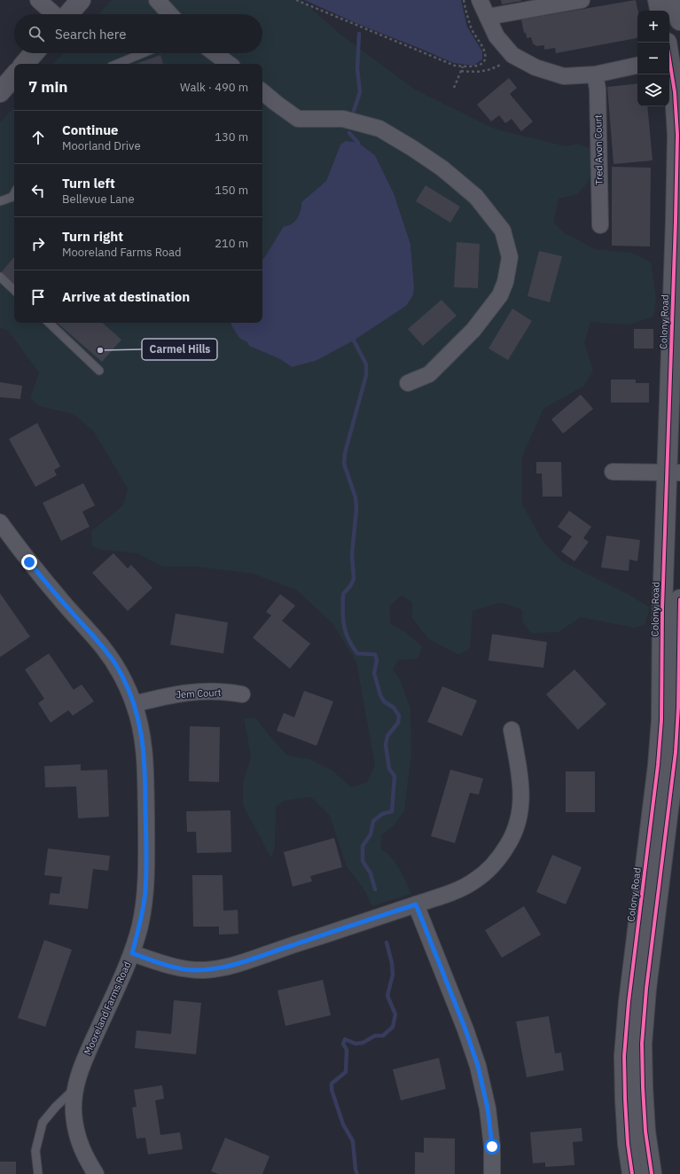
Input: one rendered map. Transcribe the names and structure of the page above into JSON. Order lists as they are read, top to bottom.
{
  "streets": {
    "main road": ["Colony Road"],
    "street": ["Tred Avon Court", "Jem Court", "Mooreland Farms Road"]
  },
  "crossings": [
    ["Jem Court", "Mooreland Farms Road"]
  ],
  "places": ["Carmel Hills"],
  "page": {
    "map_buttons": ["+", "−"],
    "search": "Search here",
    "heading": ["7 min", "Walk · 490 m"],
    "list": [
      ["Continue", "Moorland Drive", "130 m"],
      ["Turn left", "Bellevue Lane", "150 m"],
      ["Turn right", "Mooreland Farms Road", "210 m"],
      "Arrive at destination"
    ]
  }
}
